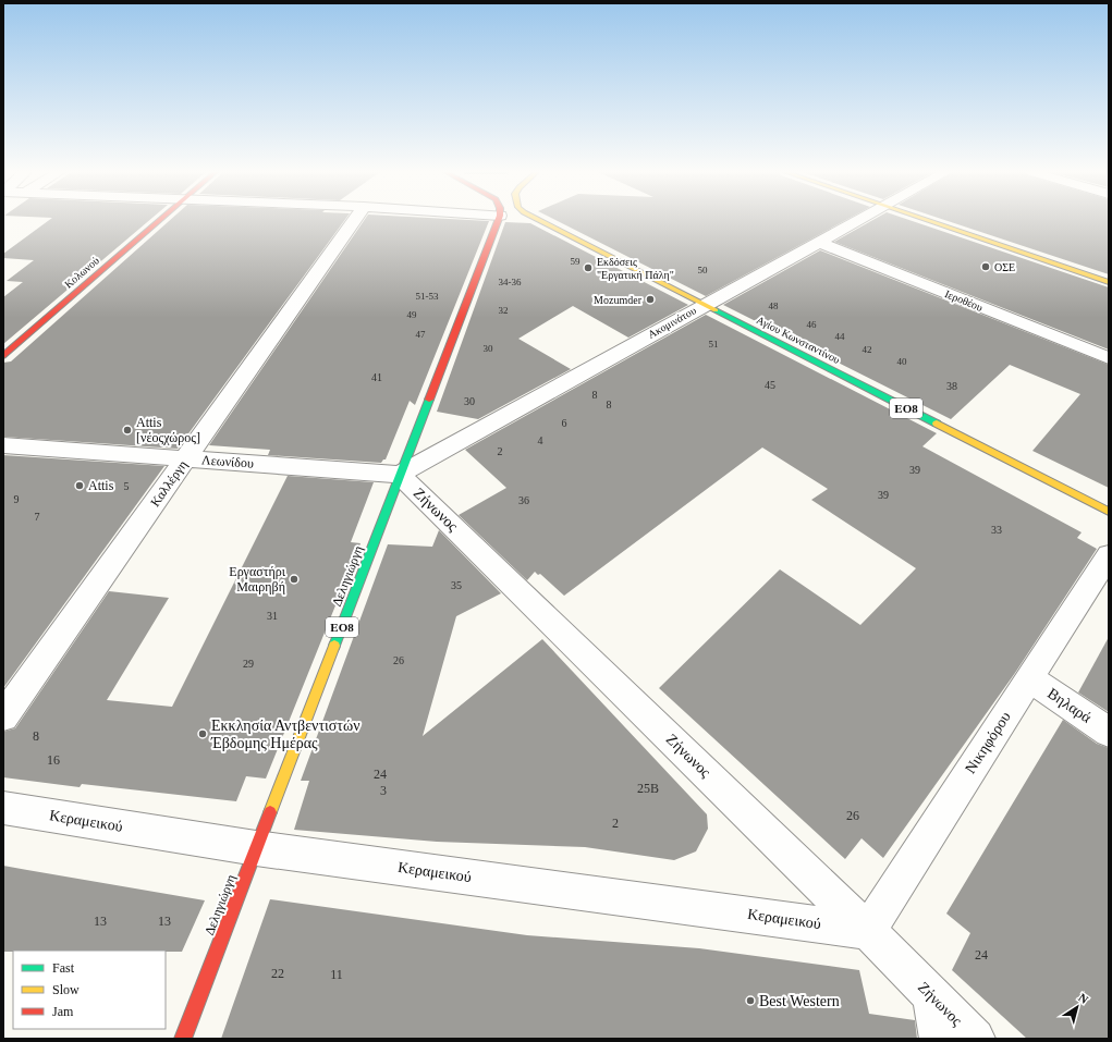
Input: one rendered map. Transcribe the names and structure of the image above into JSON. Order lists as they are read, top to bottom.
{
  "streets": {
    "main road": [
      "Κολωνού",
      "Αγίου Κωνσταντίνου",
      "ΕΟ8",
      "Δεληγιώργη"
    ],
    "street": [
      "Ιεροθέου",
      "Ακομινάτου",
      "Λεωνίδου",
      "Καλλέργη",
      "Ζήνωνος",
      "Βηλαρά",
      "Νικηφόρου",
      "Κεραμεικού"
    ]
  },
  "crossings": [
    ["Ιεροθέου", "Ακομινάτου"],
    ["Ακομινάτου", "Αγίου Κωνσταντίνου"],
    ["Ακομινάτου", "Λεωνίδου"],
    ["Ακομινάτου", "Ζήνωνος"],
    ["Ακομινάτου", "Δεληγιώργη"],
    ["Λεωνίδου", "Καλλέργη"],
    ["Λεωνίδου", "Ζήνωνος"],
    ["Λεωνίδου", "Δεληγιώργη"],
    ["Ζήνωνος", "Δεληγιώργη"],
    ["Ζήνωνος", "Νικηφόρου"],
    ["Ζήνωνος", "Κεραμεικού"],
    ["Δεληγιώργη", "Κεραμεικού"],
    ["Βηλαρά", "Νικηφόρου"],
    ["Νικηφόρου", "Κεραμεικού"]
  ],
  "places": [
    "ΟΣΕ",
    "Εκδόσεις \"Εργατική Πάλη\"",
    "Mozumder",
    "Attis [νέοςχώρος]",
    "Attis",
    "Εργαστήρι Μαιρηβή",
    "Εκκλησία Αντβεντιστών Έβδομης Ημέρας",
    "Best Western"
  ],
  "house_numbers": [
    "59",
    "50",
    "34-36",
    "51-53",
    "48",
    "32",
    "49",
    "46",
    "47",
    "44",
    "51",
    "30",
    "42",
    "40",
    "41",
    "45",
    "38",
    "8",
    "30",
    "8",
    "6",
    "4",
    "2",
    "39",
    "5",
    "39",
    "9",
    "36",
    "7",
    "33",
    "35",
    "31",
    "26",
    "29",
    "8",
    "16",
    "24",
    "25Β",
    "3",
    "26",
    "2",
    "13",
    "13",
    "24",
    "22",
    "11"
  ],
  "legend": ["Fast", "Slow", "Jam"],
  "north": "top right"
}
